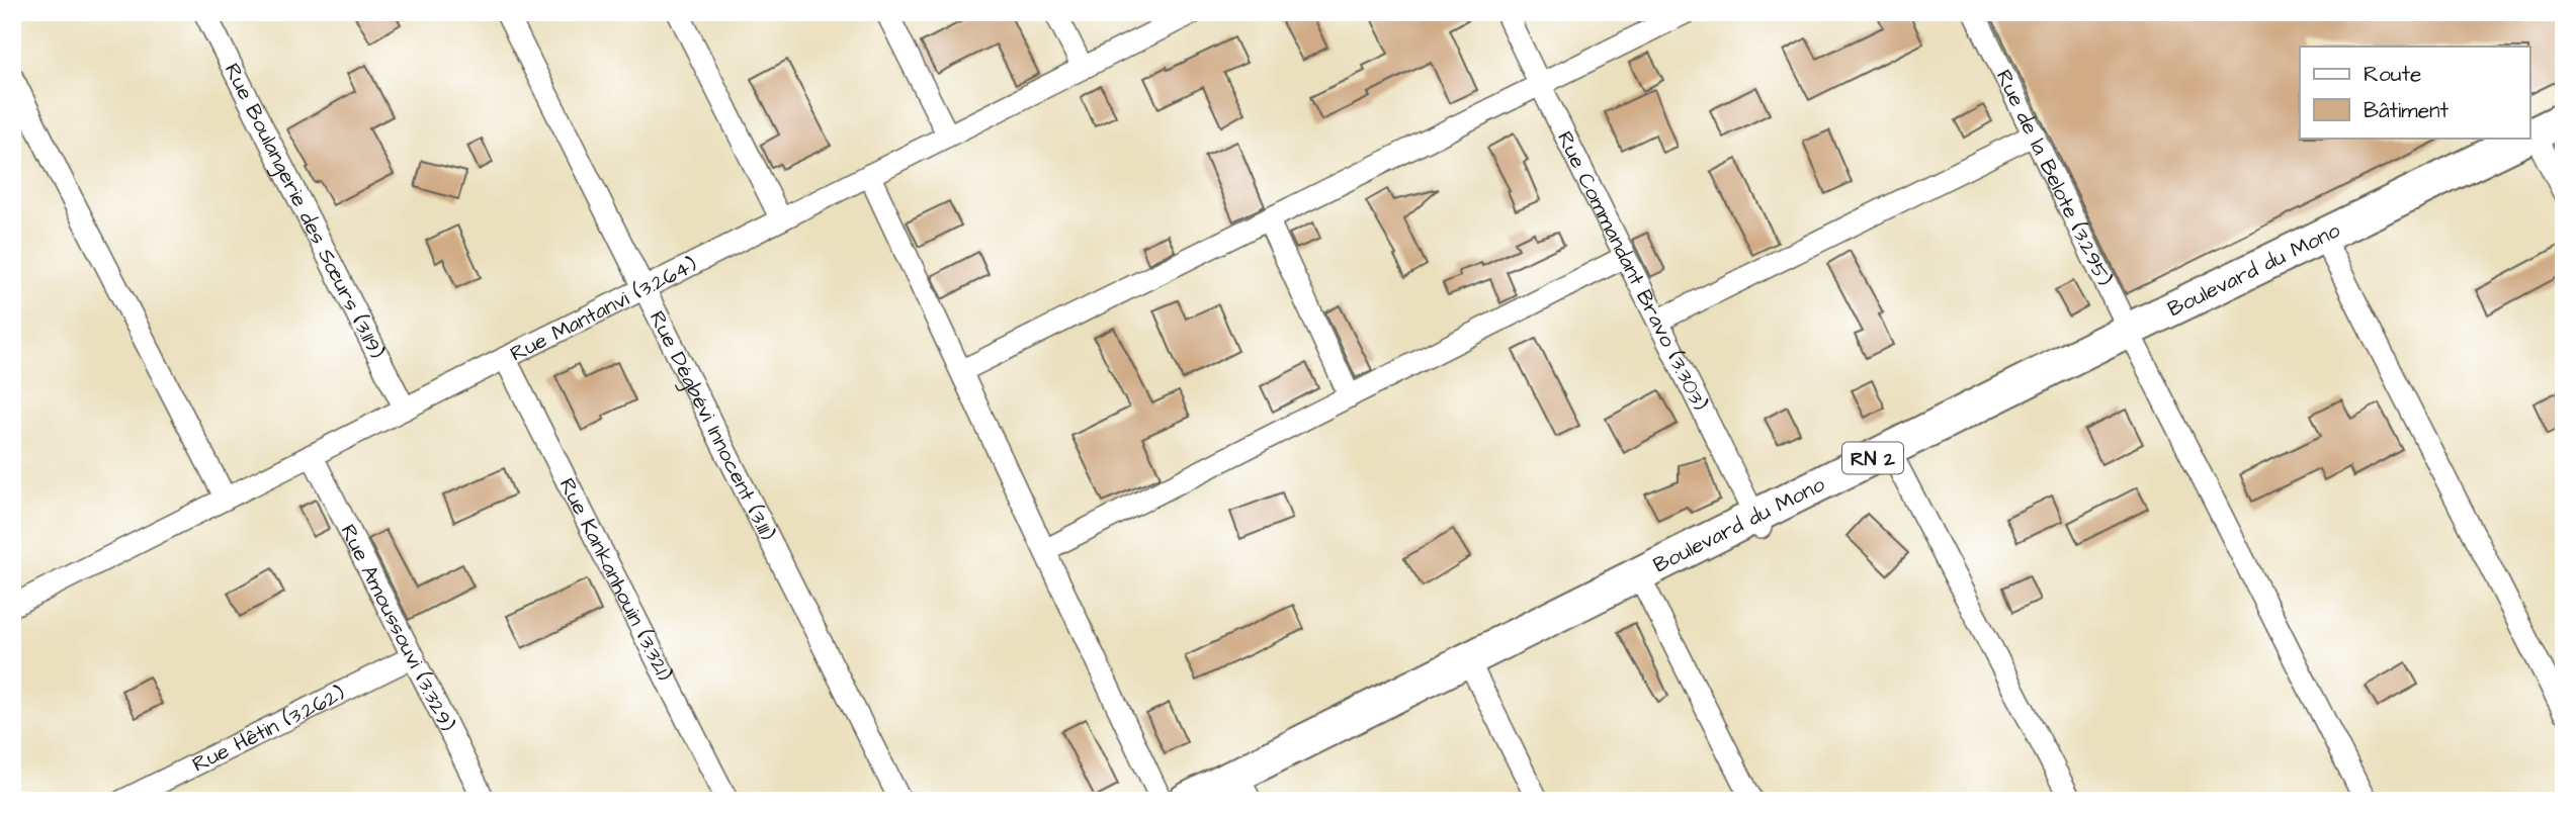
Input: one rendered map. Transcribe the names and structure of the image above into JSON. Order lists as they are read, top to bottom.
{
  "streets": {
    "main road": ["Boulevard du Mono", "RN 2"],
    "street": [
      "Rue de la Belote (3.295)",
      "Rue Boulangerie des Sœurs (3.119)",
      "Rue Commandant Bravo (3.303)",
      "Rue Mantanvi (3.264)",
      "Rue Dégbévi Innocent (3.111)",
      "Rue Kankanhouin (3.321)",
      "Rue Amoussouvi (3.329)",
      "Rue Hêtin (3.262)"
    ]
  },
  "crossings": [
    ["Rue de la Belote (3.295)", "Boulevard du Mono"],
    ["Rue Boulangerie des Sœurs (3.119)", "Rue Mantanvi (3.264)"],
    ["Boulevard du Mono", "Rue Commandant Bravo (3.303)"],
    ["Rue Mantanvi (3.264)", "Rue Dégbévi Innocent (3.111)"],
    ["Rue Mantanvi (3.264)", "Rue Kankanhouin (3.321)"],
    ["Rue Mantanvi (3.264)", "Rue Amoussouvi (3.329)"],
    ["Rue Amoussouvi (3.329)", "Rue Hêtin (3.262)"]
  ],
  "legend": ["Route", "Bâtiment"]
}
